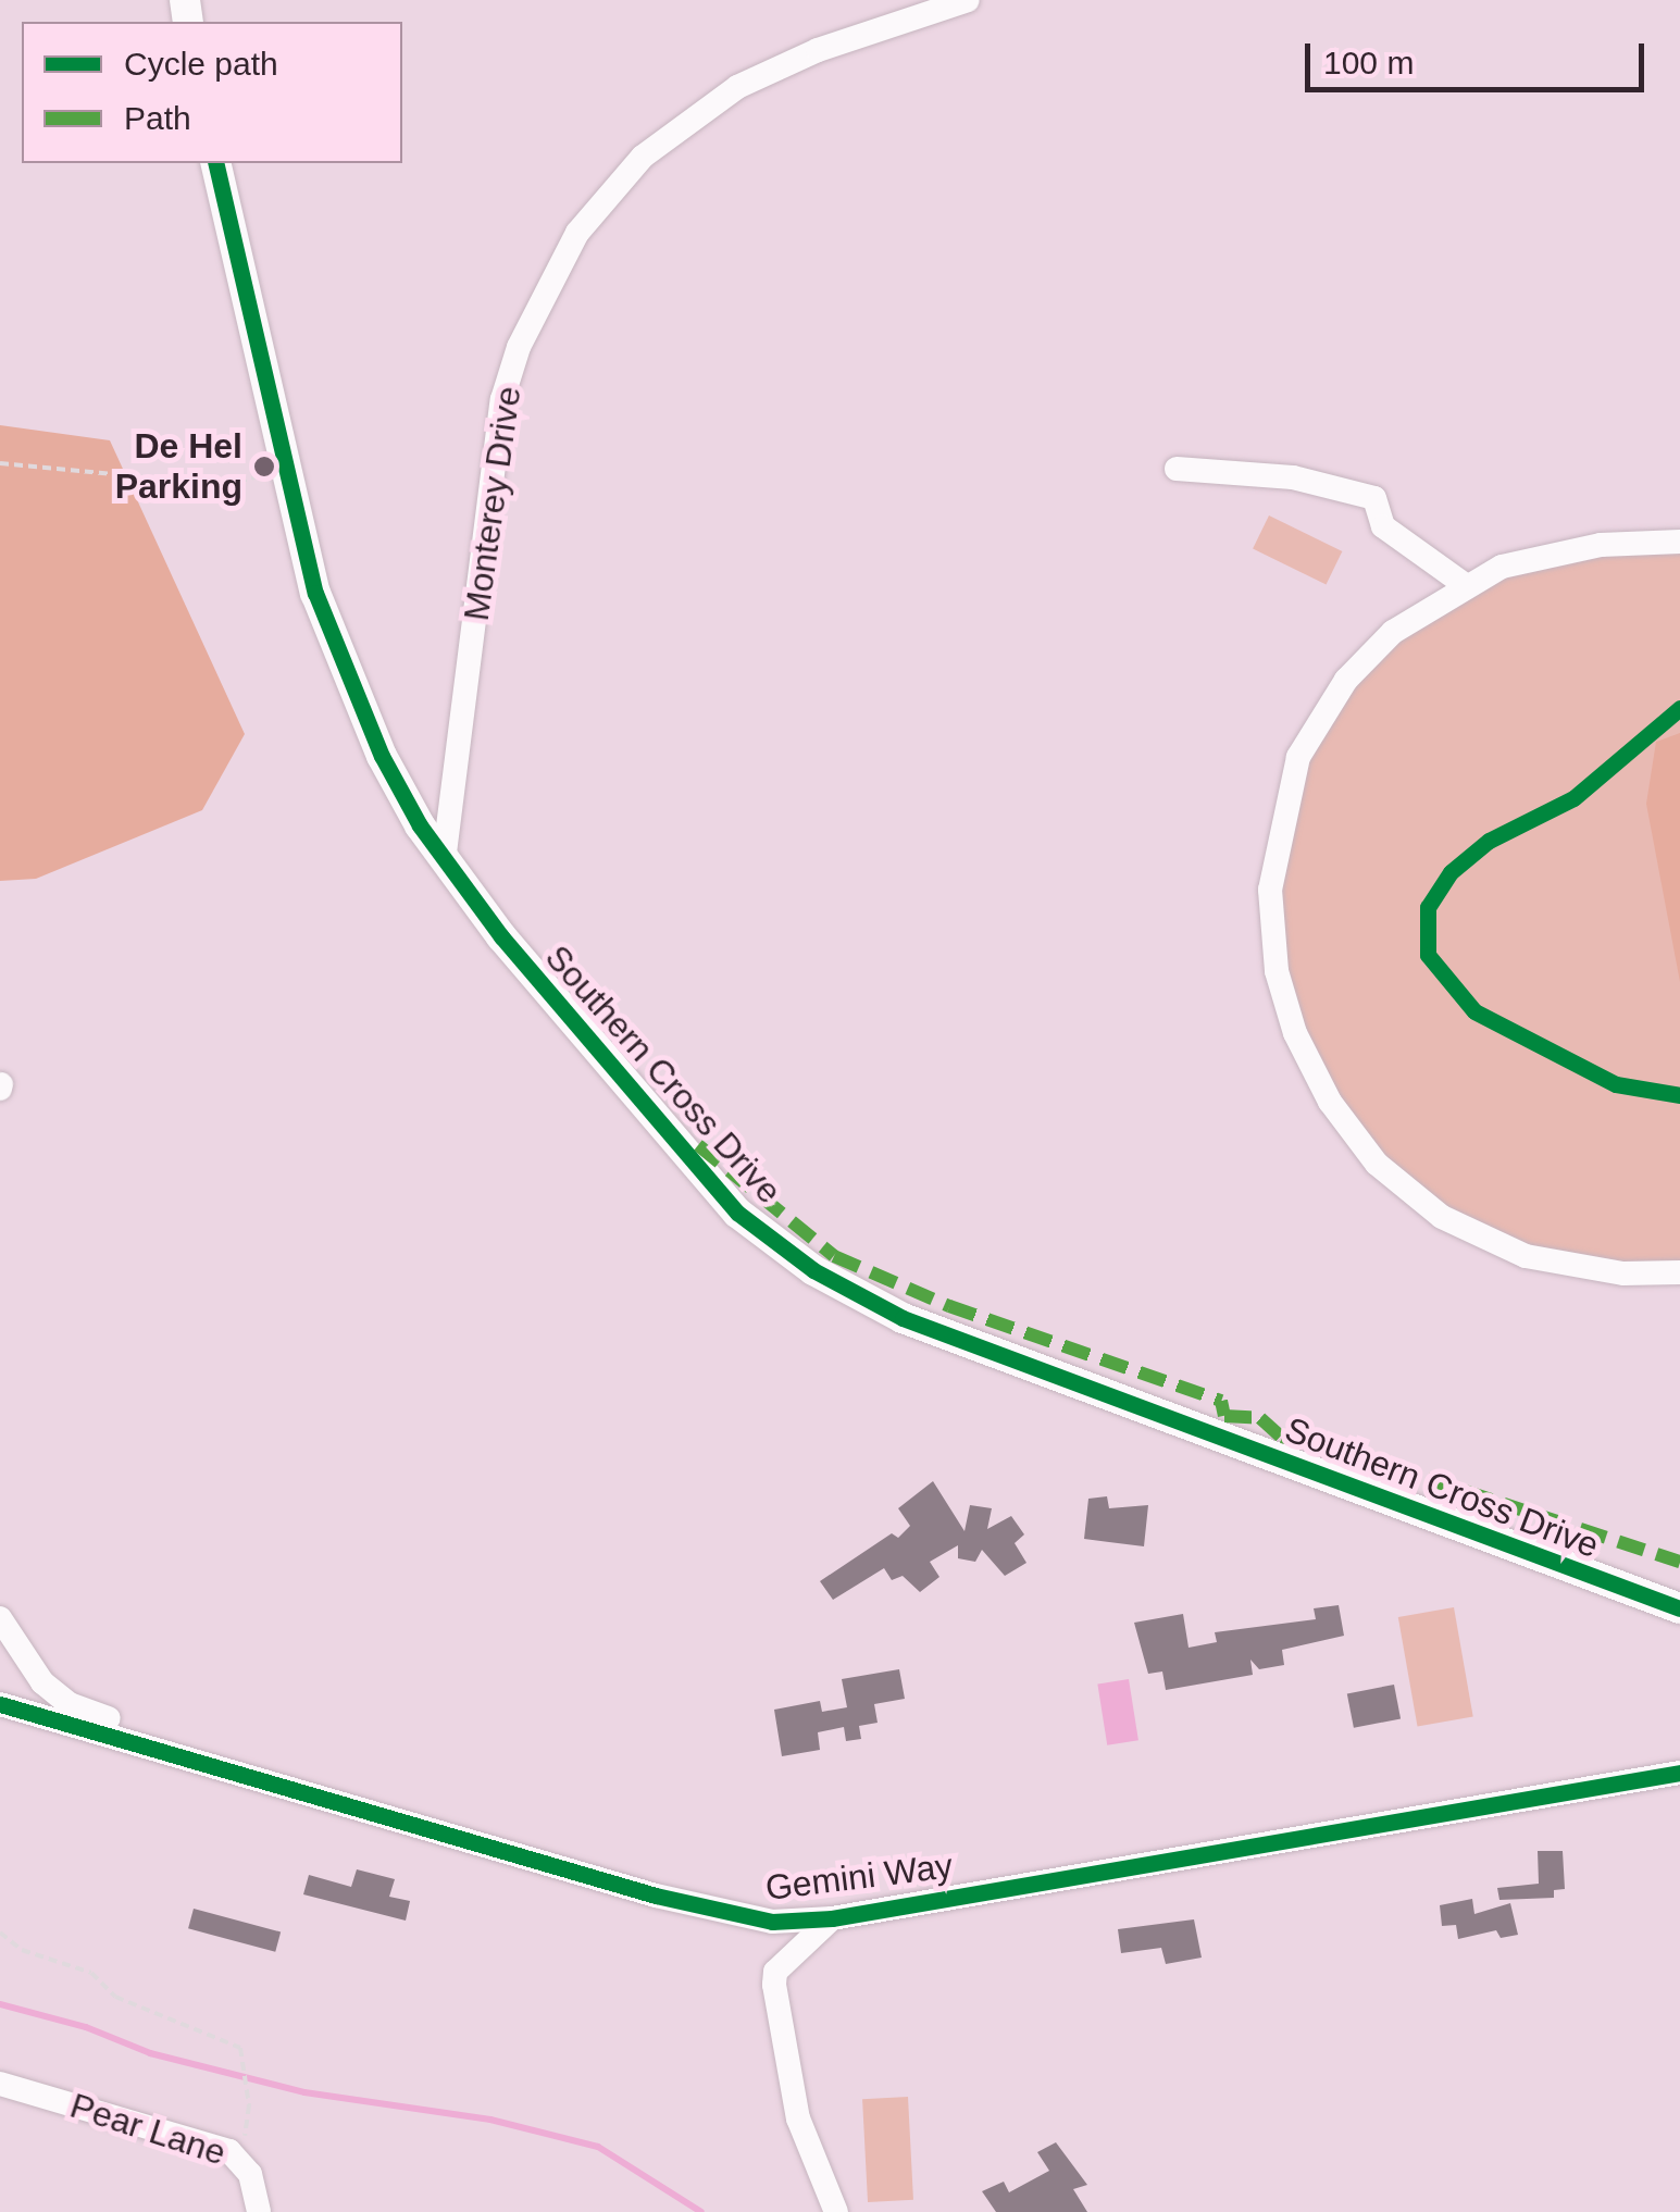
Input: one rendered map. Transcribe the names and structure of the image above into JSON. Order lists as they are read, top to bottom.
{
  "streets": {
    "street": [
      "Monterey Drive",
      "Southern Cross Drive",
      "Gemini Way",
      "Pear Lane"
    ]
  },
  "crossings": [
    ["Monterey Drive", "Southern Cross Drive"]
  ],
  "places": ["De Hel Parking"],
  "legend": ["Cycle path", "Path"],
  "scale_bar": "100 m"
}
